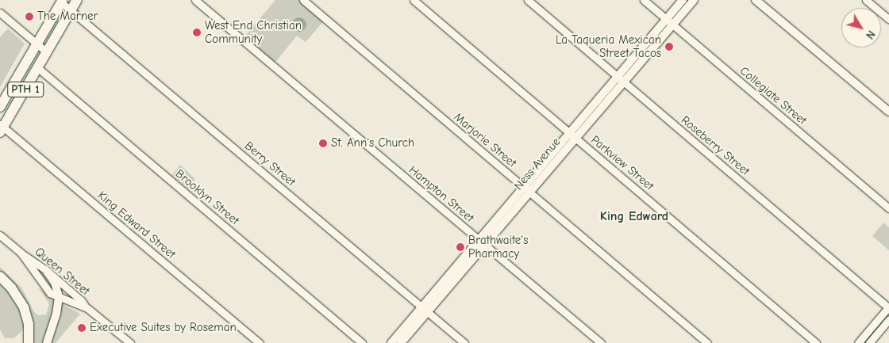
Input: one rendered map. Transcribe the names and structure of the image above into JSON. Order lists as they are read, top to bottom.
{
  "streets": {
    "highway": ["PTH 1"],
    "main road": ["Ness Avenue"],
    "street": [
      "Collegiate Street",
      "Marjorie Street",
      "Roseberry Street",
      "Parkview Street",
      "Berry Street",
      "Hampton Street",
      "Brooklyn Street",
      "King Edward Street",
      "Queen Street"
    ]
  },
  "crossings": [
    ["PTH 1", "Berry Street"],
    ["PTH 1", "Brooklyn Street"],
    ["PTH 1", "King Edward Street"],
    ["Collegiate Street", "Ness Avenue"],
    ["Marjorie Street", "Ness Avenue"],
    ["Roseberry Street", "Ness Avenue"],
    ["Parkview Street", "Ness Avenue"],
    ["Berry Street", "Ness Avenue"],
    ["Ness Avenue", "Hampton Street"]
  ],
  "districts": ["King Edward"],
  "places": [
    "The Marner",
    "West End Christian Community",
    "La Taqueria Mexican Street Tacos",
    "St. Ann's Church",
    "Brathwaite's Pharmacy",
    "Executive Suites by Roseman"
  ],
  "north": "bottom right"
}
